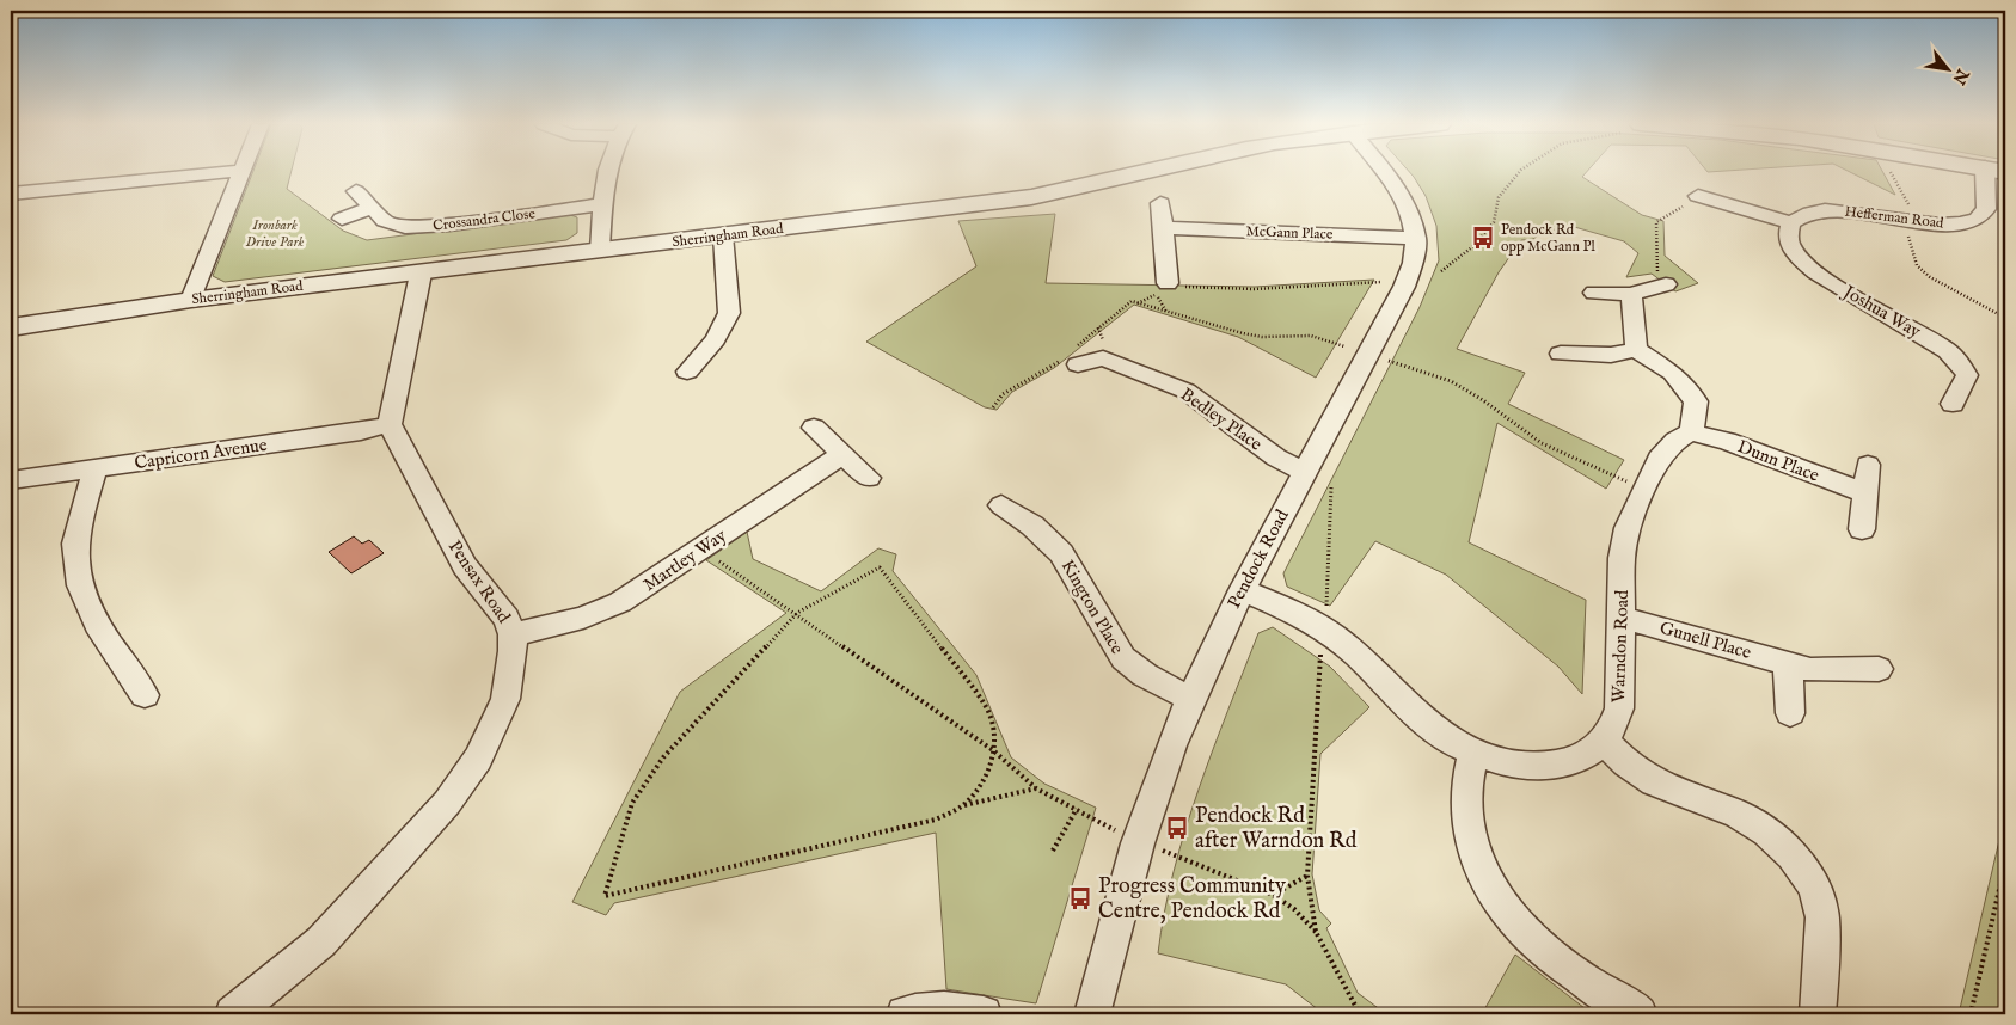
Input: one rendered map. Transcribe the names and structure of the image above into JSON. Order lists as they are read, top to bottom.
{
  "streets": {
    "street": [
      "Hefferman Road",
      "Crossandra Close",
      "McGann Place",
      "Sherringham Road",
      "Joshua Way",
      "Bedley Place",
      "Capricorn Avenue",
      "Dunn Place",
      "Pendock Road",
      "Martley Way",
      "Pensax Road",
      "Kington Place",
      "Gunell Place",
      "Warndon Road"
    ]
  },
  "crossings": [
    ["Hefferman Road", "Joshua Way"],
    ["McGann Place", "Pendock Road"],
    ["Bedley Place", "Pendock Road"],
    ["Capricorn Avenue", "Pensax Road"],
    ["Dunn Place", "Warndon Road"],
    ["Pendock Road", "Kington Place"],
    ["Pendock Road", "Warndon Road"],
    ["Martley Way", "Pensax Road"],
    ["Gunell Place", "Warndon Road"]
  ],
  "parks": ["Ironbark Drive Park"],
  "places": {
    "bus stop": ["Pendock Rd opp McGann Pl", "Pendock Rd after Warndon Rd", "Progress Community Centre, Pendock Rd"]
  },
  "north": "bottom right"
}
